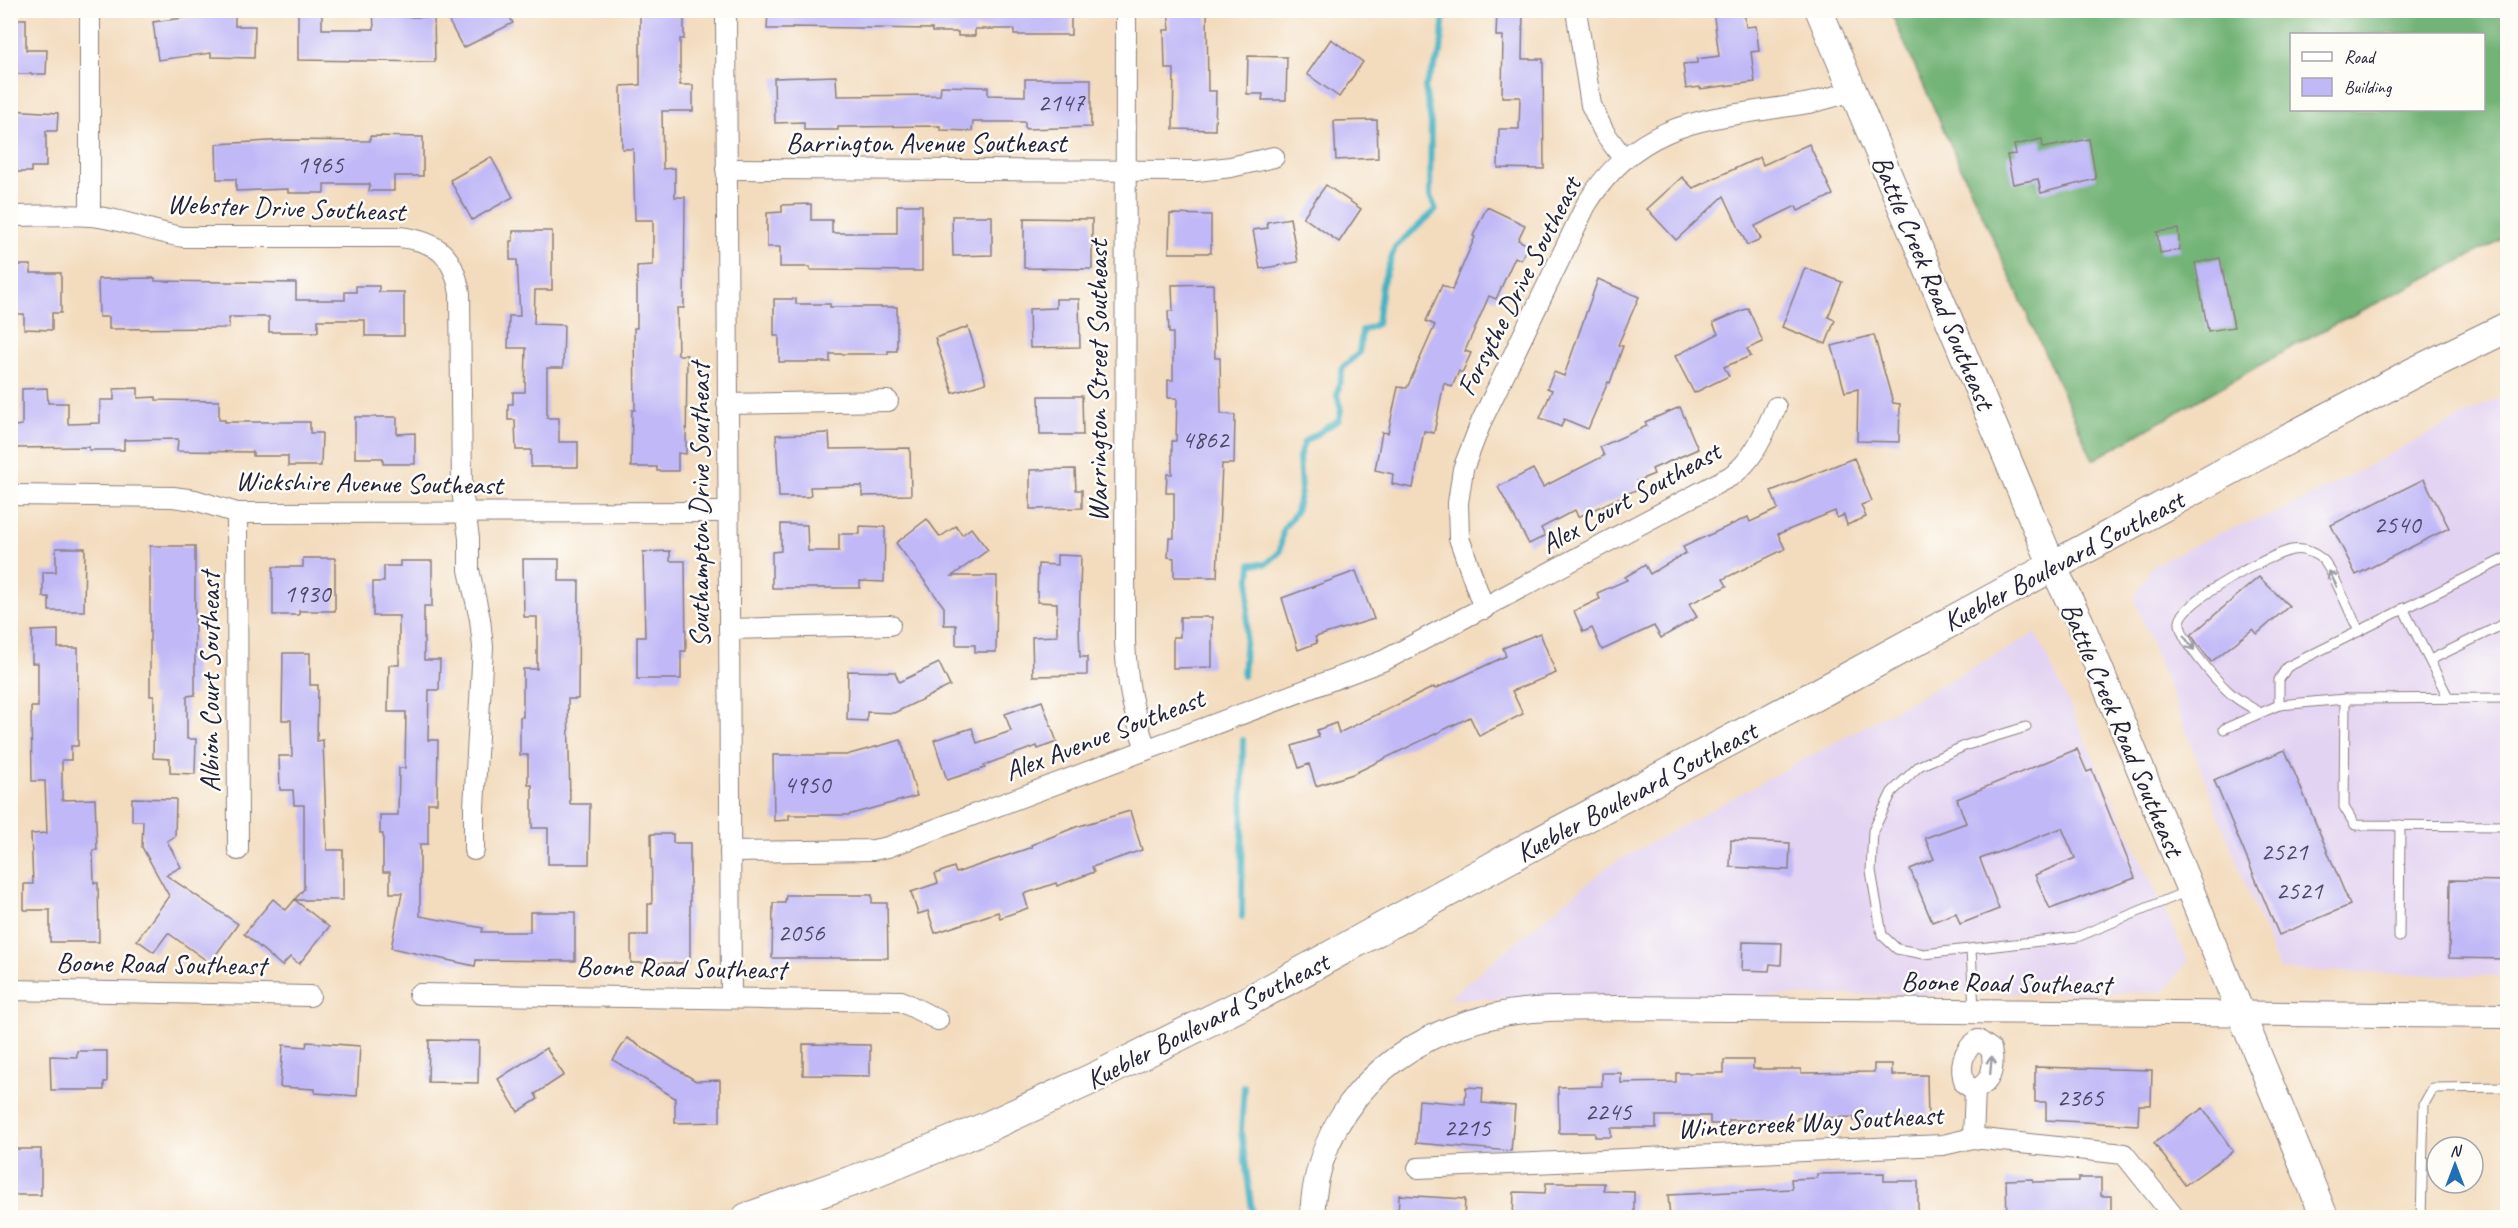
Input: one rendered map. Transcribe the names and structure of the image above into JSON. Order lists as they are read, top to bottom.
{
  "streets": {
    "main road": ["Battle Creek Road Southeast", "Kuebler Boulevard Southeast"],
    "street": [
      "Barrington Avenue Southeast",
      "Webster Drive Southeast",
      "Forsythe Drive Southeast",
      "Warrington Street Southeast",
      "Wickshire Avenue Southeast",
      "Alex Court Southeast",
      "Southampton Drive Southeast",
      "Albion Court Southeast",
      "Alex Avenue Southeast",
      "Boone Road Southeast",
      "Wintercreek Way Southeast"
    ]
  },
  "crossings": [
    ["Barrington Avenue Southeast", "Warrington Street Southeast"],
    ["Barrington Avenue Southeast", "Southampton Drive Southeast"],
    ["Webster Drive Southeast", "Wickshire Avenue Southeast"],
    ["Battle Creek Road Southeast", "Forsythe Drive Southeast"],
    ["Battle Creek Road Southeast", "Kuebler Boulevard Southeast"],
    ["Battle Creek Road Southeast", "Boone Road Southeast"],
    ["Forsythe Drive Southeast", "Alex Court Southeast"],
    ["Forsythe Drive Southeast", "Alex Avenue Southeast"],
    ["Warrington Street Southeast", "Alex Avenue Southeast"],
    ["Wickshire Avenue Southeast", "Southampton Drive Southeast"],
    ["Wickshire Avenue Southeast", "Albion Court Southeast"],
    ["Alex Court Southeast", "Alex Avenue Southeast"],
    ["Southampton Drive Southeast", "Alex Avenue Southeast"],
    ["Southampton Drive Southeast", "Boone Road Southeast"]
  ],
  "house_numbers": [
    "2147",
    "1965",
    "4862",
    "2540",
    "1930",
    "4950",
    "2521",
    "2521",
    "2056",
    "2365",
    "2245",
    "2215"
  ],
  "legend": ["Road", "Building"],
  "north": "top"
}
